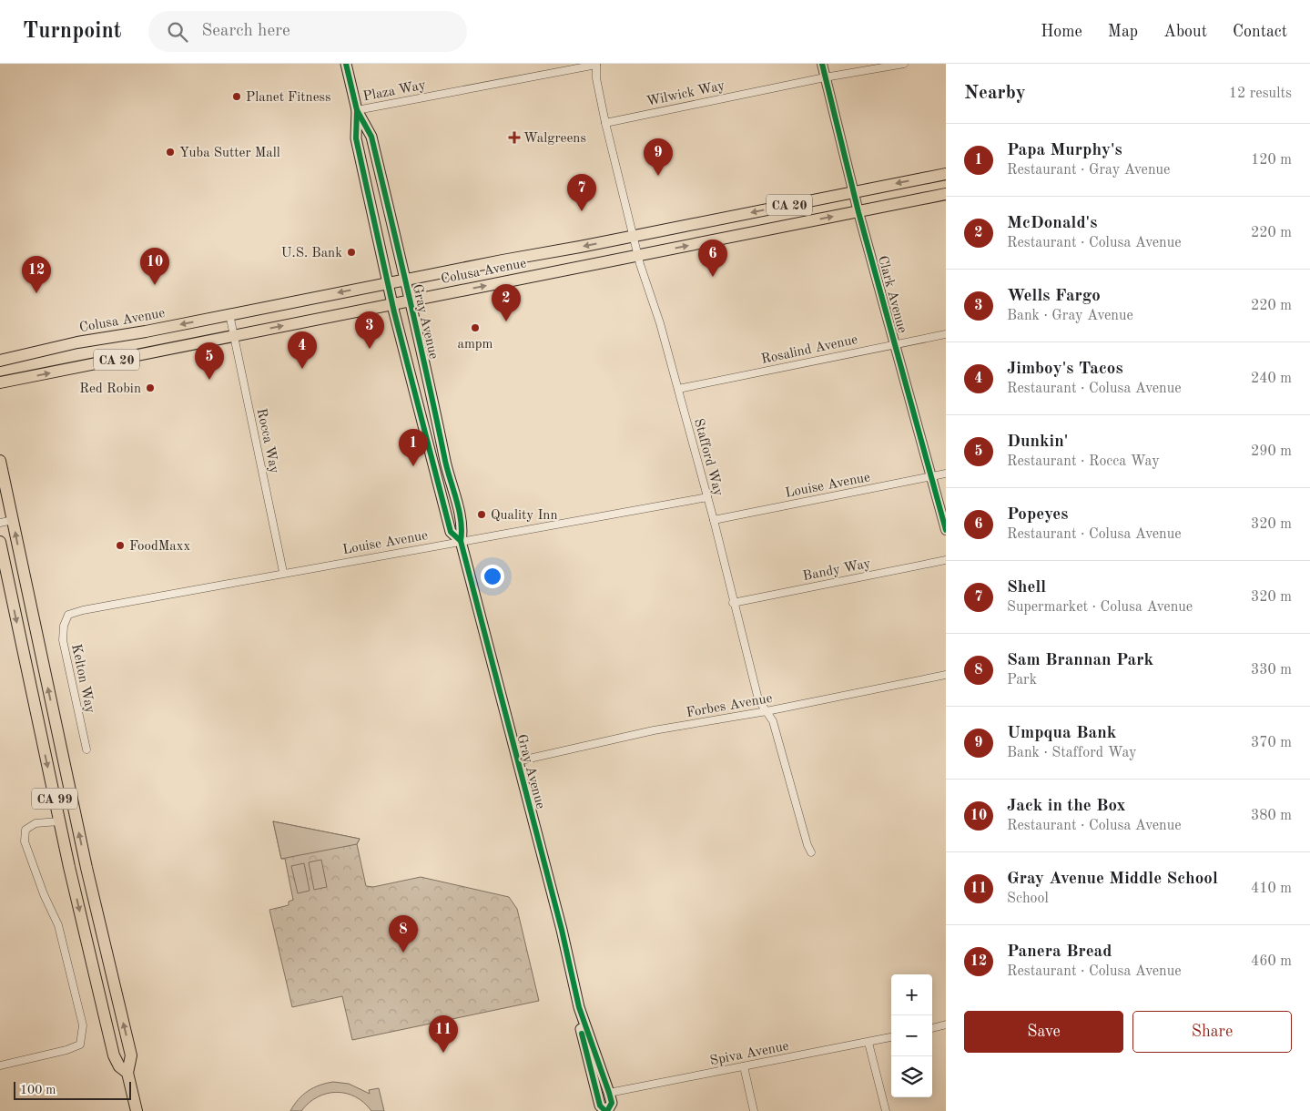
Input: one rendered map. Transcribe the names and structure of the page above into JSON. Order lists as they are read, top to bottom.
{
  "streets": {
    "highway": ["CA 20", "Colusa Avenue", "CA 99"],
    "main road": ["Gray Avenue"],
    "street": [
      "Plaza Way",
      "Wilwick Way",
      "Clark Avenue",
      "Rosalind Avenue",
      "Rocca Way",
      "Stafford Way",
      "Louise Avenue",
      "Bandy Way",
      "Kelton Way",
      "Forbes Avenue",
      "Spiva Avenue"
    ]
  },
  "crossings": [
    ["Plaza Way", "Gray Avenue"],
    ["Plaza Way", "Stafford Way"],
    ["Wilwick Way", "Clark Avenue"],
    ["Wilwick Way", "Stafford Way"],
    ["Colusa Avenue", "Clark Avenue"],
    ["Colusa Avenue", "Gray Avenue"],
    ["Colusa Avenue", "Rocca Way"],
    ["Colusa Avenue", "Stafford Way"],
    ["Clark Avenue", "Rosalind Avenue"],
    ["Clark Avenue", "Louise Avenue"],
    ["Gray Avenue", "Louise Avenue"],
    ["Gray Avenue", "Forbes Avenue"],
    ["Gray Avenue", "Spiva Avenue"],
    ["Rosalind Avenue", "Stafford Way"],
    ["Rocca Way", "Louise Avenue"],
    ["Stafford Way", "Louise Avenue"],
    ["Stafford Way", "Bandy Way"],
    ["Stafford Way", "Forbes Avenue"],
    ["Louise Avenue", "Kelton Way"]
  ],
  "places": {
    "other": [
      "Planet Fitness",
      "Yuba Sutter Mall",
      "U.S. Bank",
      "ampm",
      "Red Robin",
      "Quality Inn",
      "FoodMaxx"
    ],
    "health": ["Walgreens"]
  },
  "scale_bar": "100 m",
  "page": {
    "header": "Turnpoint",
    "search": "Search here",
    "nav": [
      "Home",
      "Map",
      "About",
      "Contact"
    ],
    "heading": ["Nearby", "12 results"],
    "list": [
      {
        "mark": "1",
        "name": "Papa Murphy's",
        "note": "Restaurant · Gray Avenue",
        "value": "120 m"
      },
      {
        "mark": "2",
        "name": "McDonald's",
        "note": "Restaurant · Colusa Avenue",
        "value": "220 m"
      },
      {
        "mark": "3",
        "name": "Wells Fargo",
        "note": "Bank · Gray Avenue",
        "value": "220 m"
      },
      {
        "mark": "4",
        "name": "Jimboy's Tacos",
        "note": "Restaurant · Colusa Avenue",
        "value": "240 m"
      },
      {
        "mark": "5",
        "name": "Dunkin'",
        "note": "Restaurant · Rocca Way",
        "value": "290 m"
      },
      {
        "mark": "6",
        "name": "Popeyes",
        "note": "Restaurant · Colusa Avenue",
        "value": "320 m"
      },
      {
        "mark": "7",
        "name": "Shell",
        "note": "Supermarket · Colusa Avenue",
        "value": "320 m"
      },
      {
        "mark": "8",
        "name": "Sam Brannan Park",
        "note": "Park",
        "value": "330 m"
      },
      {
        "mark": "9",
        "name": "Umpqua Bank",
        "note": "Bank · Stafford Way",
        "value": "370 m"
      },
      {
        "mark": "10",
        "name": "Jack in the Box",
        "note": "Restaurant · Colusa Avenue",
        "value": "380 m"
      },
      {
        "mark": "11",
        "name": "Gray Avenue Middle School",
        "note": "School",
        "value": "410 m"
      },
      {
        "mark": "12",
        "name": "Panera Bread",
        "note": "Restaurant · Colusa Avenue",
        "value": "460 m"
      }
    ],
    "pins": [
      "9",
      "7",
      "6",
      "10",
      "12",
      "2",
      "3",
      "4",
      "5",
      "1",
      "8",
      "11"
    ],
    "map_buttons": ["+", "−"],
    "buttons": ["Save", "Share"],
    "scale": "100 m"
  }
}
